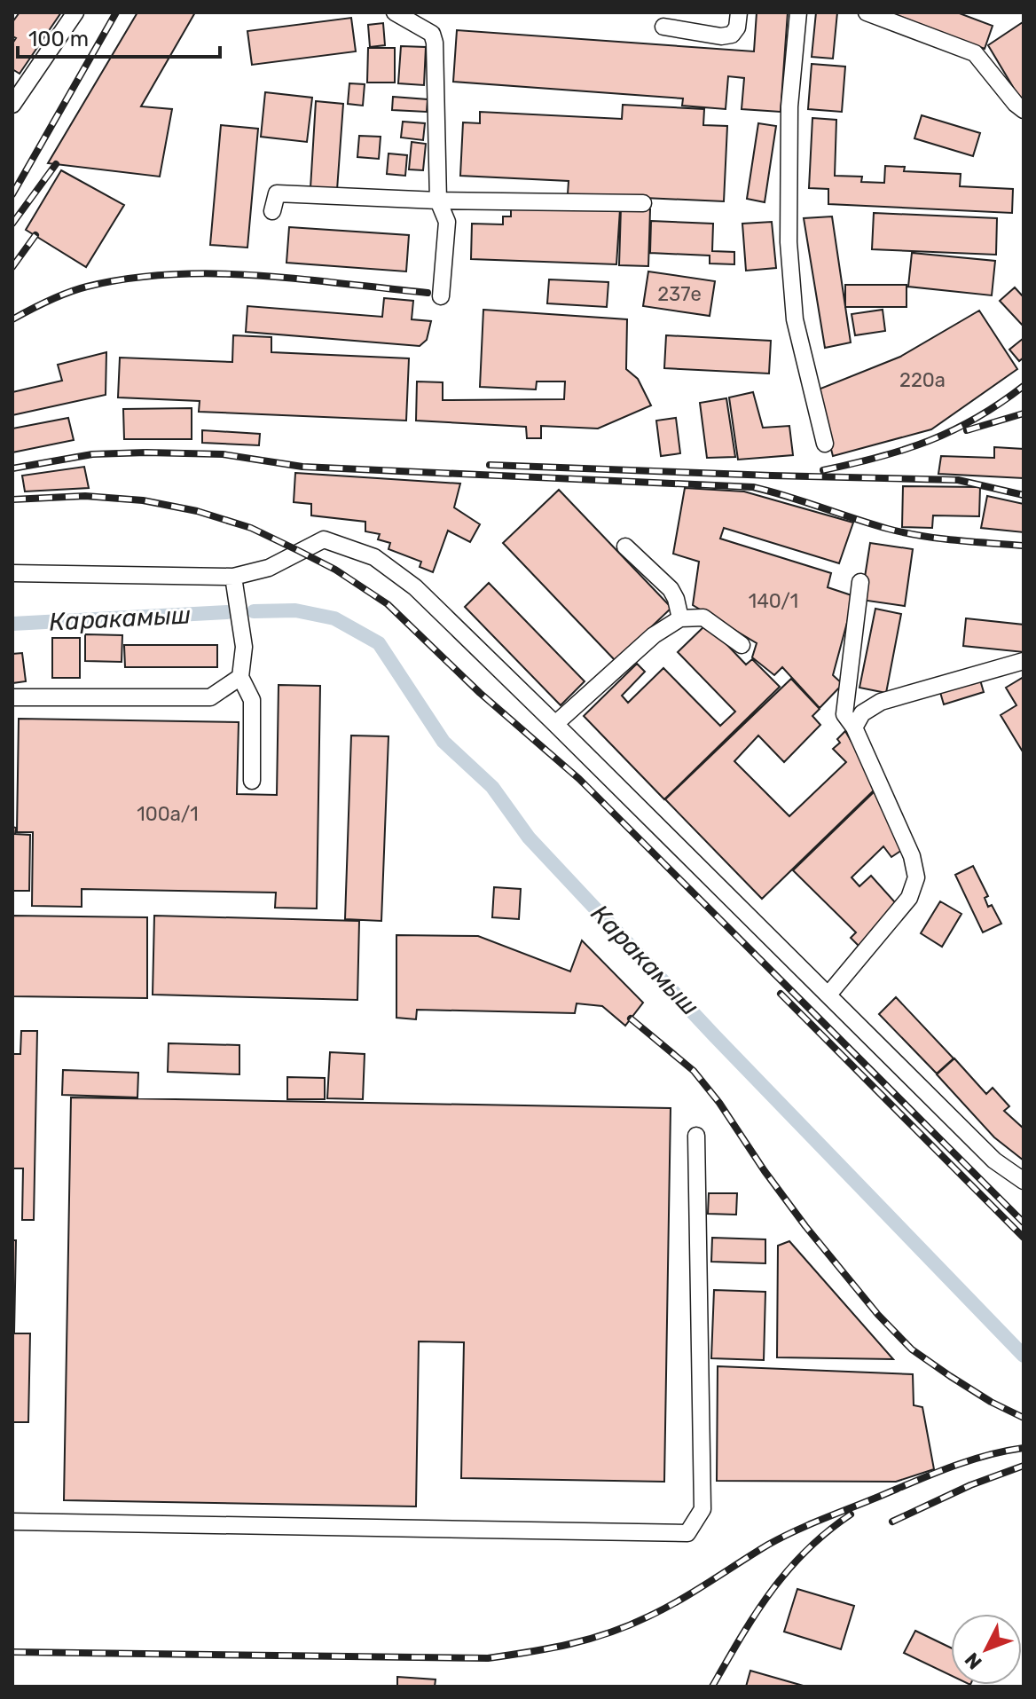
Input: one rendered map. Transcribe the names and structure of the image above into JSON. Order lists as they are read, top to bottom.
{
  "water": ["Каракамыш"],
  "house_numbers": [
    "237e",
    "220a",
    "140/1",
    "100a/1"
  ],
  "scale_bar": "100 m",
  "north": "bottom left"
}
